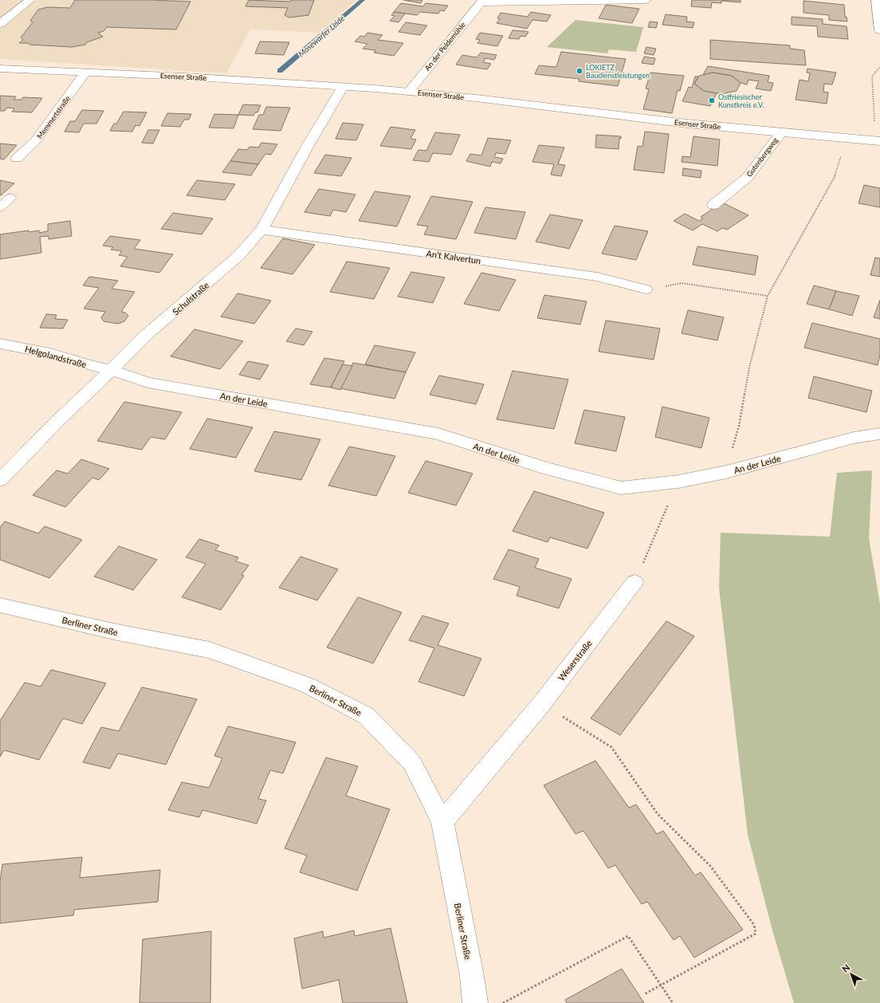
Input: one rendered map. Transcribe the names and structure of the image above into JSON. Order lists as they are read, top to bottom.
{
  "streets": {
    "street": [
      "An der Peldemühle",
      "Esenser Straße",
      "Memmertstraße",
      "Gutenbergweg",
      "An't Kalvertun",
      "Schulstraße",
      "Helgolandstraße",
      "An der Leide",
      "Berliner Straße",
      "Weserstraße"
    ]
  },
  "crossings": [
    ["An der Peldemühle", "Esenser Straße"],
    ["Esenser Straße", "Memmertstraße"],
    ["Esenser Straße", "Gutenbergweg"],
    ["Esenser Straße", "Schulstraße"],
    ["An't Kalvertun", "Schulstraße"],
    ["Schulstraße", "Helgolandstraße"],
    ["Schulstraße", "An der Leide"],
    ["Helgolandstraße", "An der Leide"],
    ["Berliner Straße", "Weserstraße"]
  ],
  "water": ["Mosewarfer Leide"],
  "places": ["LOKIETZ Baudienstleistungen", "Ostfriesischer Kunstkreis e.V."],
  "north": "top left"
}
